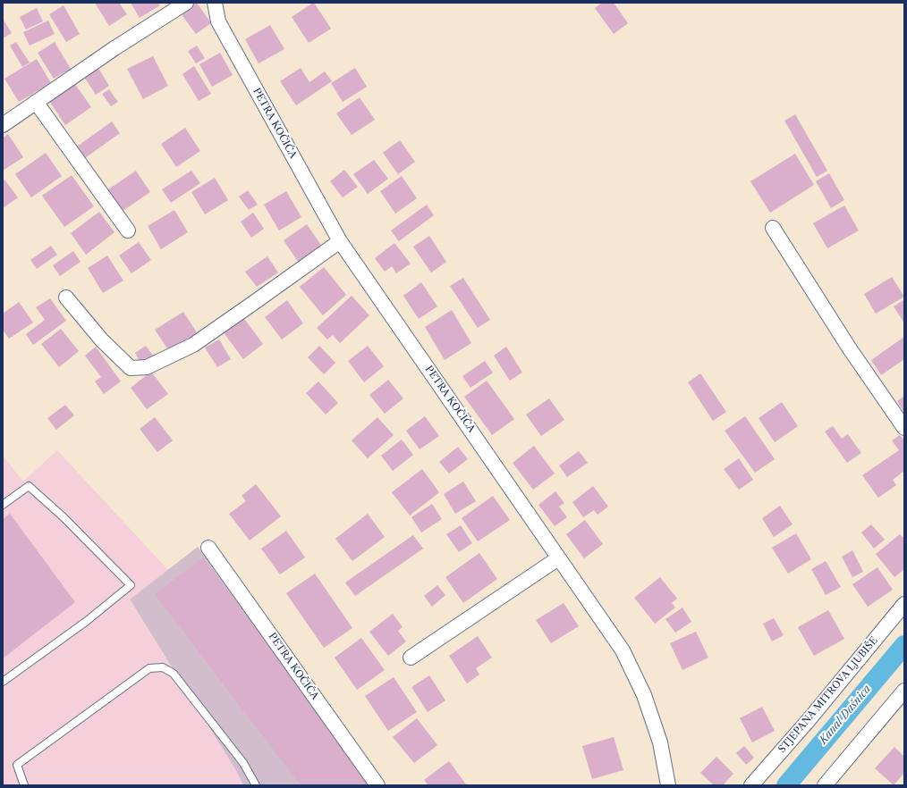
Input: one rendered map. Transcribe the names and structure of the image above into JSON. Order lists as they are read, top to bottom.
{
  "streets": {
    "street": ["PETRA KOČIĆA", "STJEPANA MITROVA LJUBIŠE"]
  },
  "water": ["Kanal Dašnica"]
}
